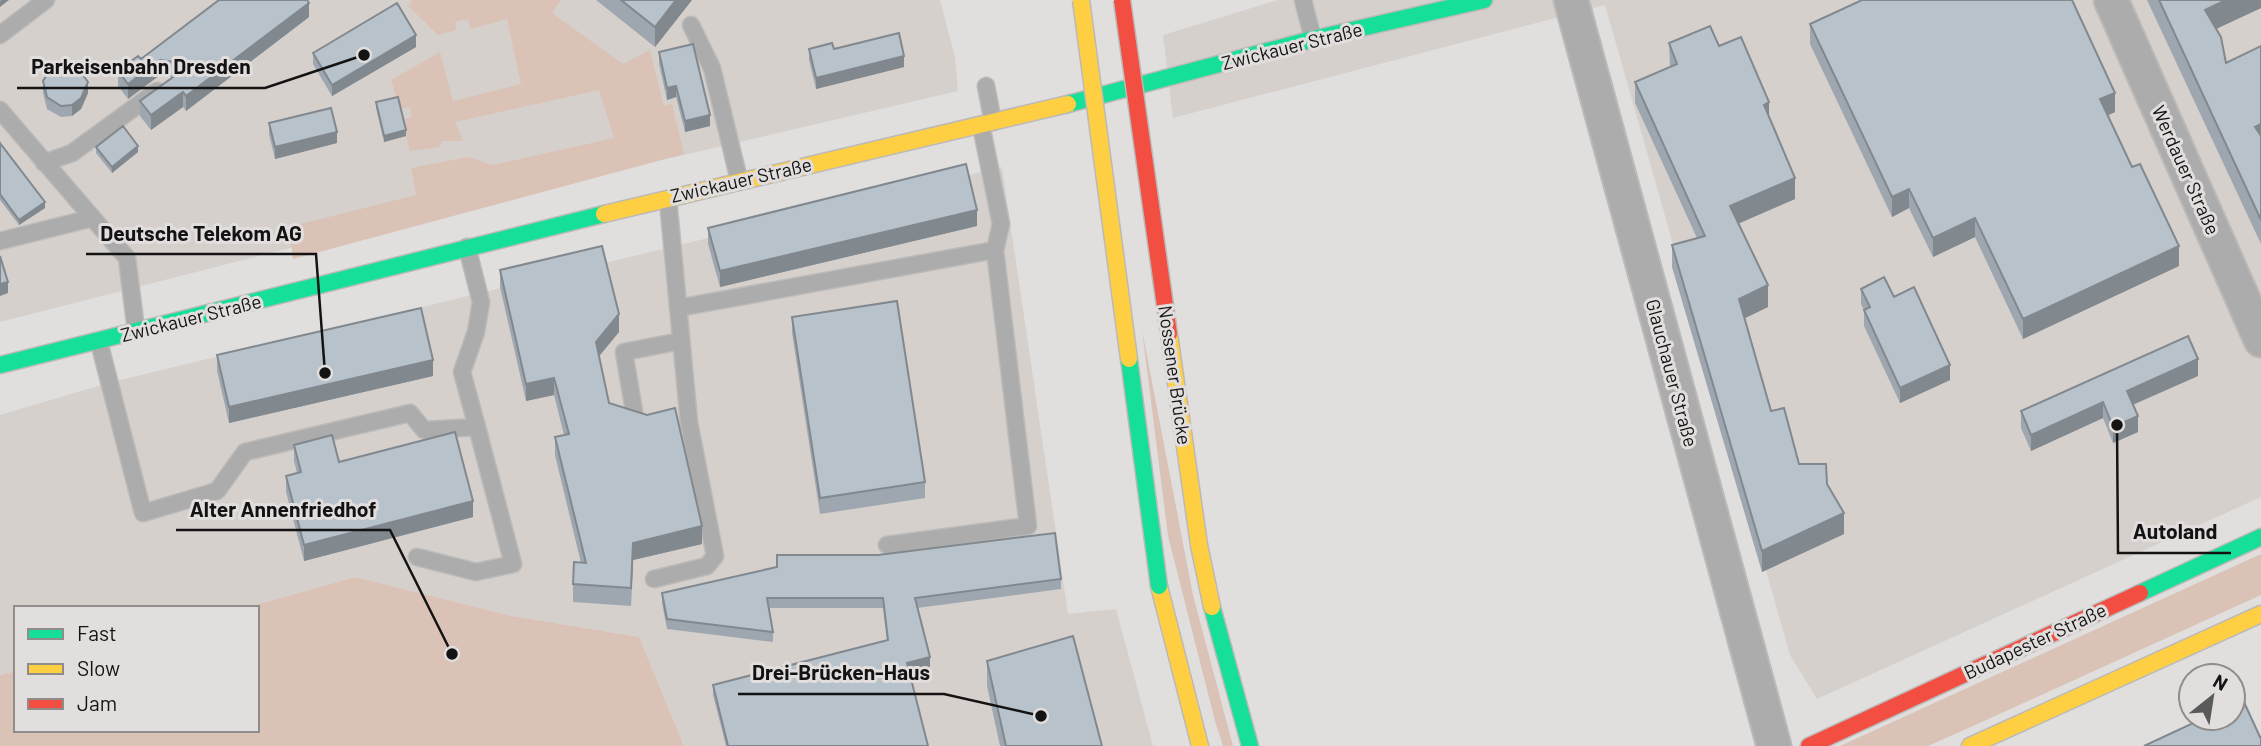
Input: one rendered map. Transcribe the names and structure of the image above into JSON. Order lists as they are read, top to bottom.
{
  "streets": {
    "main road": ["Zwickauer Straße", "Nossener Brücke", "Budapester Straße"],
    "street": ["Werdauer Straße", "Glauchauer Straße"]
  },
  "places": [
    "Parkeisenbahn Dresden",
    "Deutsche Telekom AG",
    "Autoland",
    "Alter Annenfriedhof",
    "Drei-Brücken-Haus"
  ],
  "legend": ["Fast", "Slow", "Jam"],
  "north": "top right"
}
